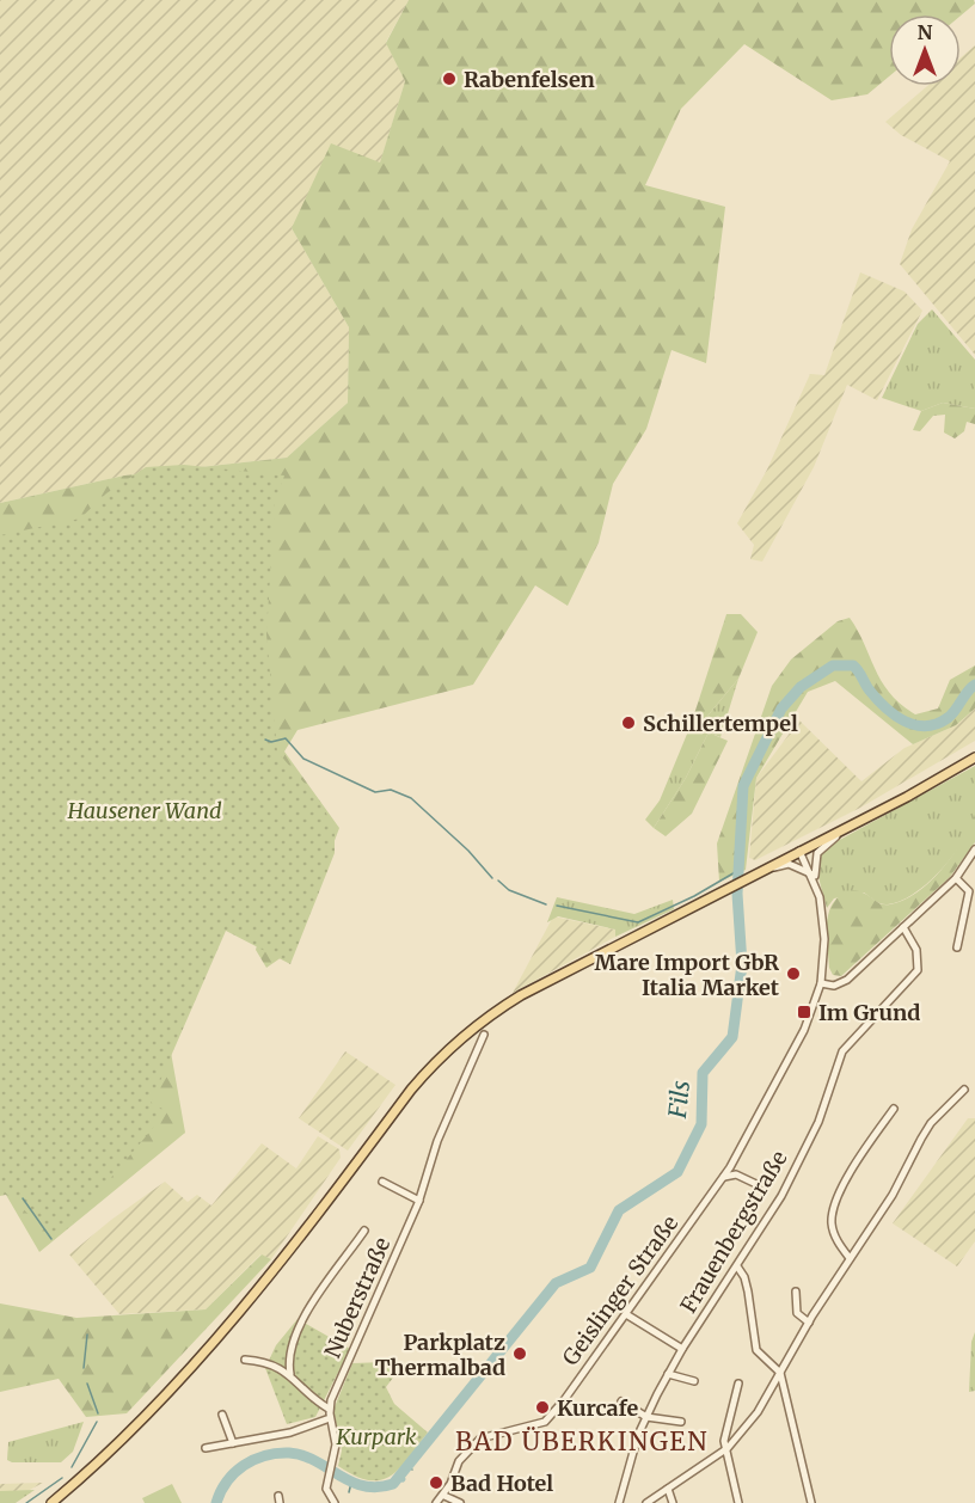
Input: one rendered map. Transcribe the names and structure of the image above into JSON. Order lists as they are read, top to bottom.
{
  "streets": {
    "street": ["Frauenbergstraße", "Geislinger Straße", "Nuberstraße"]
  },
  "districts": ["BAD ÜBERKINGEN"],
  "water": ["Fils"],
  "parks": ["Hausener Wand", "Kurpark"],
  "places": {
    "other": [
      "Rabenfelsen",
      "Schillertempel",
      "Mare Import GbR Italia Market",
      "Parkplatz Thermalbad",
      "Kurcafe",
      "Bad Hotel"
    ],
    "transit": ["Im Grund"]
  },
  "north": "top"
}
